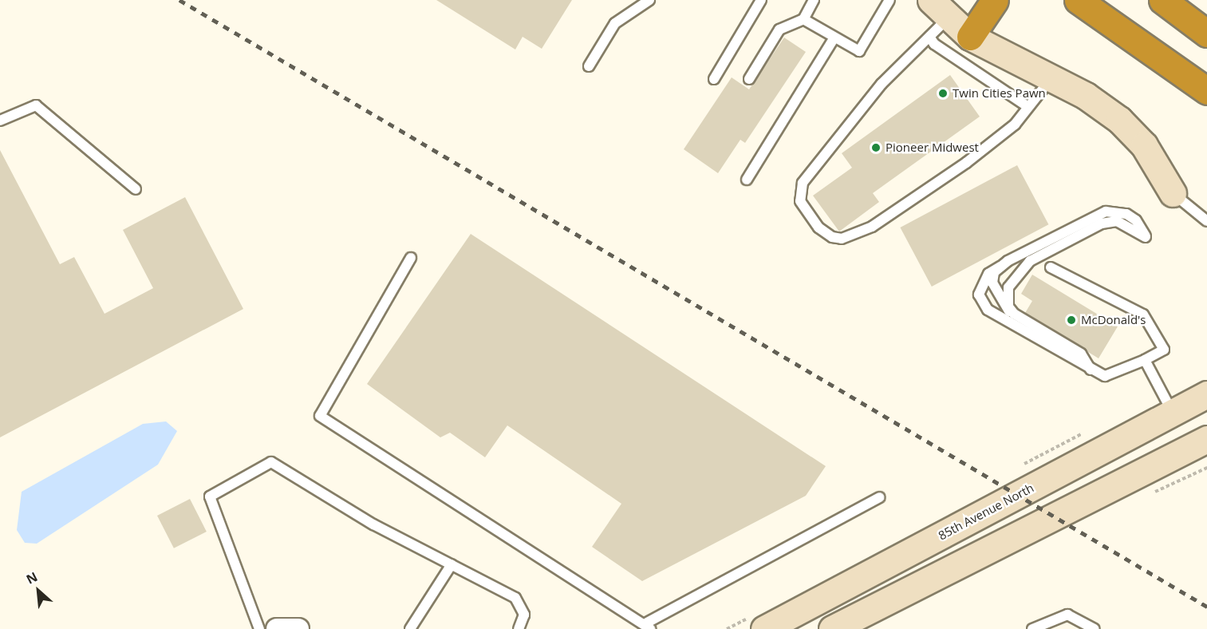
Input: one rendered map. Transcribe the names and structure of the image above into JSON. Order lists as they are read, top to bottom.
{
  "streets": {
    "main road": ["85th Avenue North"]
  },
  "places": ["Twin Cities Pawn", "Pioneer Midwest", "McDonald's"],
  "north": "top left"
}
